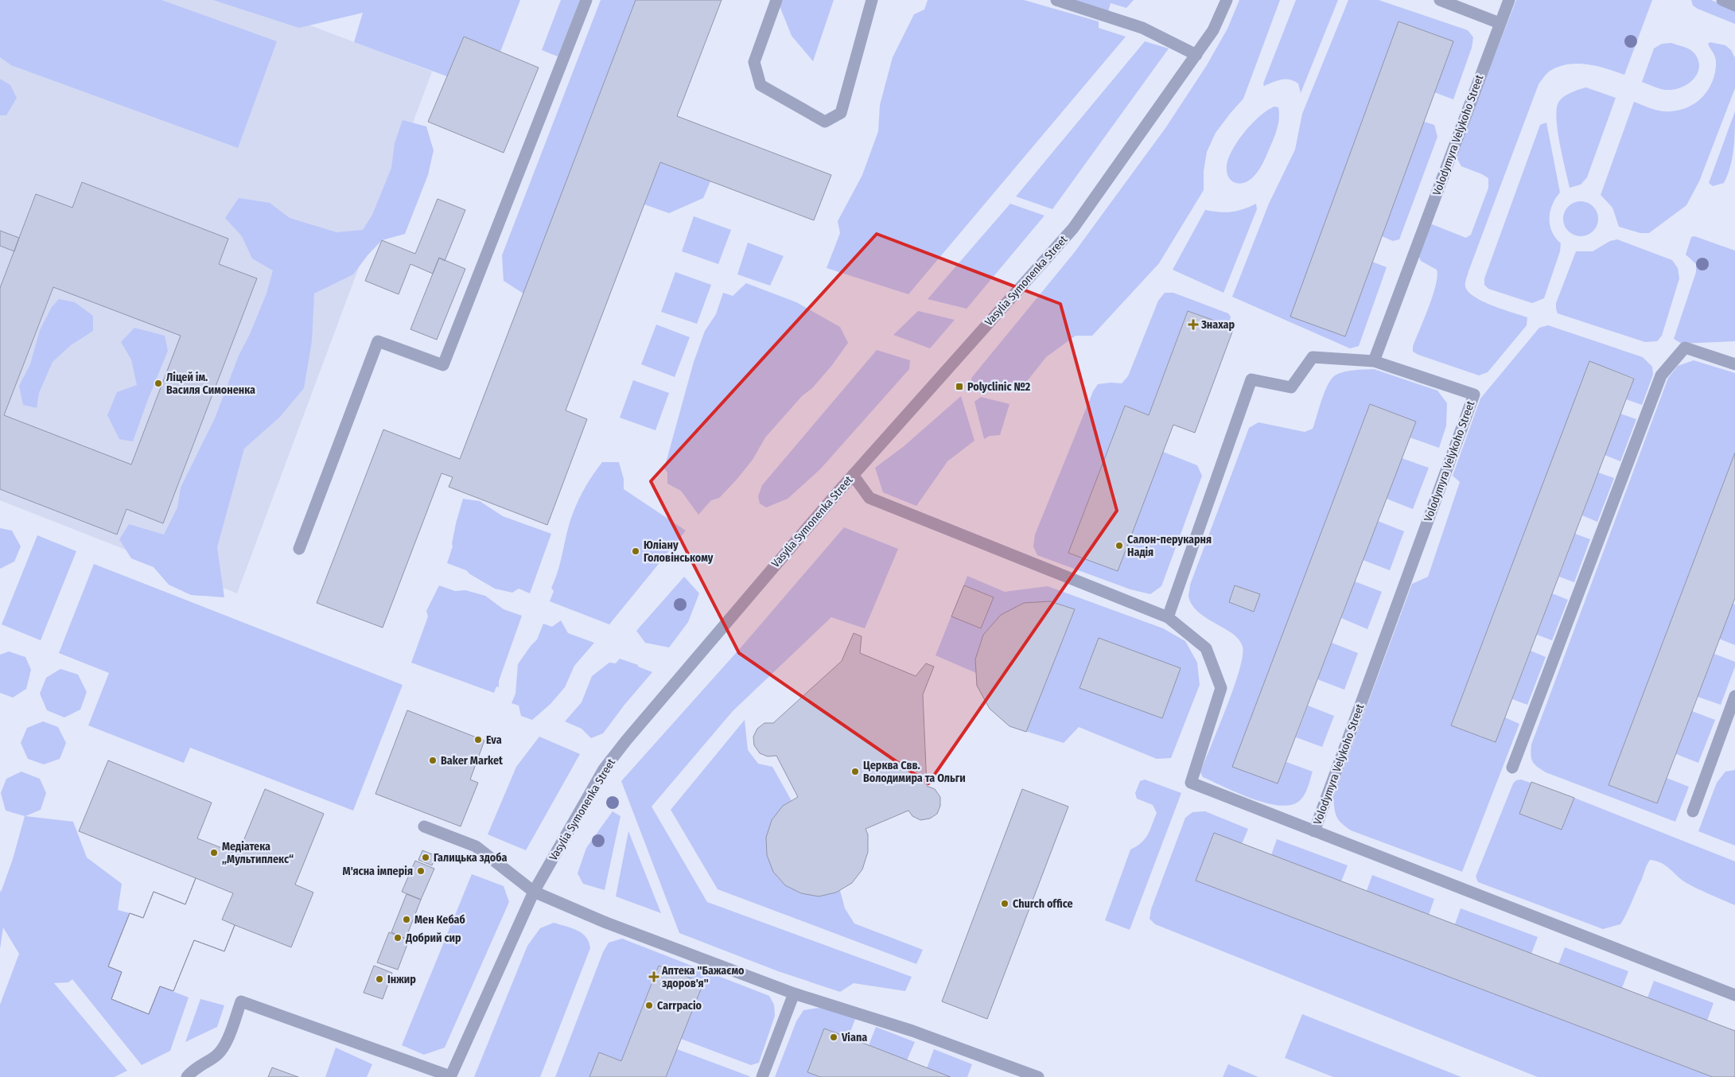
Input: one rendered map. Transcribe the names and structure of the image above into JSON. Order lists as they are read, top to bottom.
{
  "streets": {
    "street": ["Volodymyra Velykoho Street", "Vasylia Symonenka Street"]
  },
  "places": {
    "health": ["Знахар", "Аптека \"Бажаємо здоров'я\""],
    "other": [
      "Ліцей ім. Василя Симоненка",
      "Салон-перукарня Надія",
      "Юліану Головінському",
      "Eva",
      "Baker Market",
      "Церква Свв. Володимира та Ольги",
      "Медіатека „Мультиплекс“",
      "Галицька здоба",
      "М'ясна імперія",
      "Church office",
      "Мен Кебаб",
      "Добрий сир",
      "Інжир",
      "Carrpacio",
      "Viana"
    ],
    "transit": ["Polyclinic №2"]
  }
}
